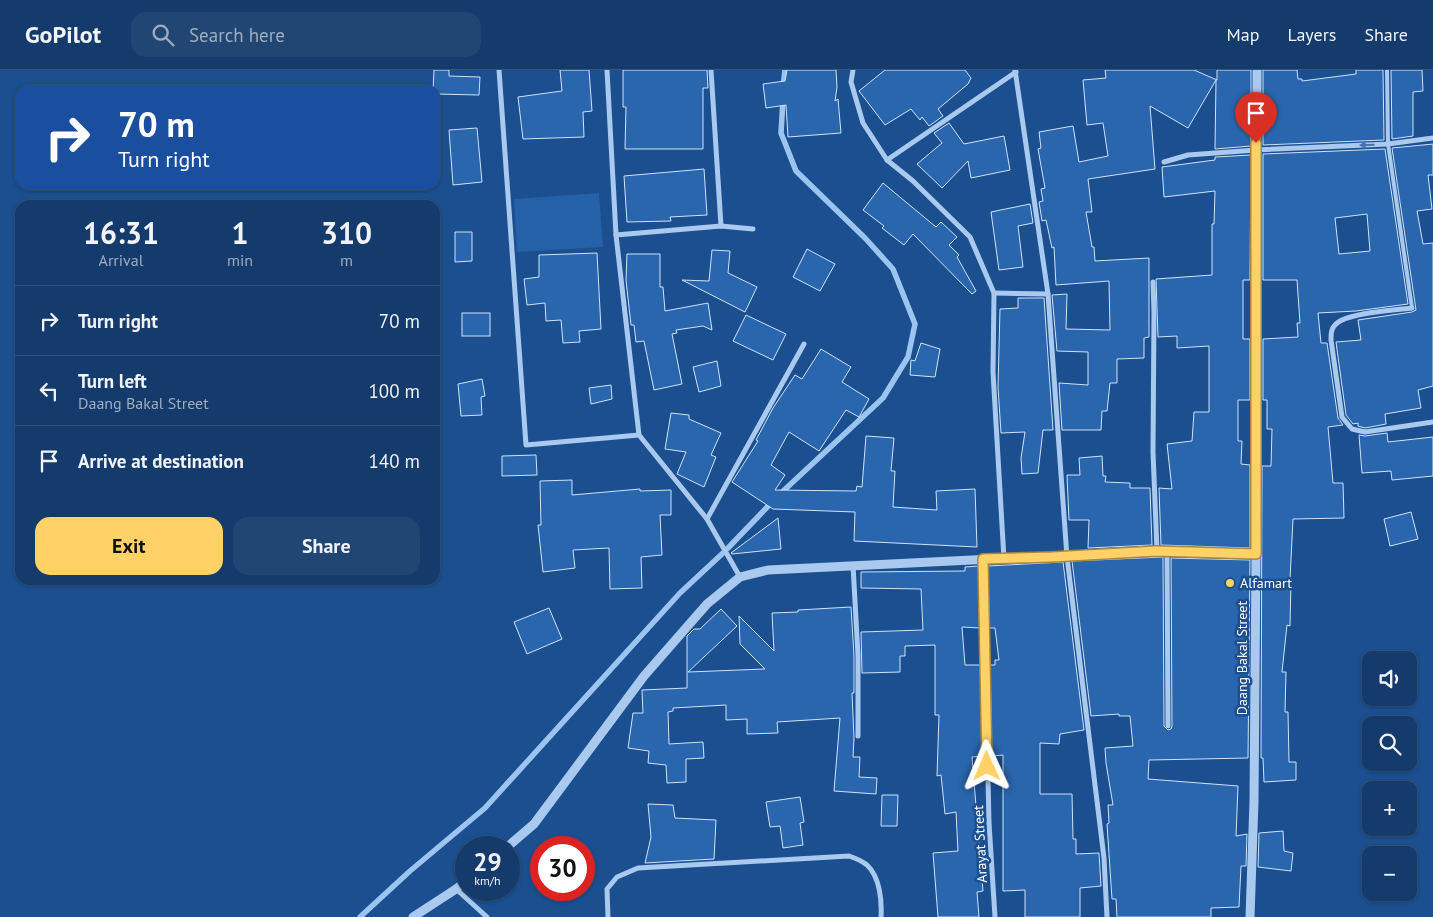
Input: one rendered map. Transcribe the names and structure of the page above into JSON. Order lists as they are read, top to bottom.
{
  "streets": {
    "street": ["Daang Bakal Street", "Arayat Street"]
  },
  "places": ["Alfamart"],
  "page": {
    "header": "GoPilot",
    "search": "Search here",
    "nav": ["Map", "Layers", "Share"],
    "turn": ["70 m", "Turn right"],
    "eta": [
      "16:31",
      "Arrival",
      "1",
      "min",
      "310",
      "m"
    ],
    "list": [
      {
        "name": "Turn right",
        "value": "70 m"
      },
      {
        "name": "Turn left",
        "note": "Daang Bakal Street",
        "value": "100 m"
      },
      {
        "name": "Arrive at destination",
        "value": "140 m"
      }
    ],
    "buttons": ["Exit", "Share"],
    "map_buttons": ["+", "−"],
    "speed": "29 km/h",
    "limit": "30"
  }
}
